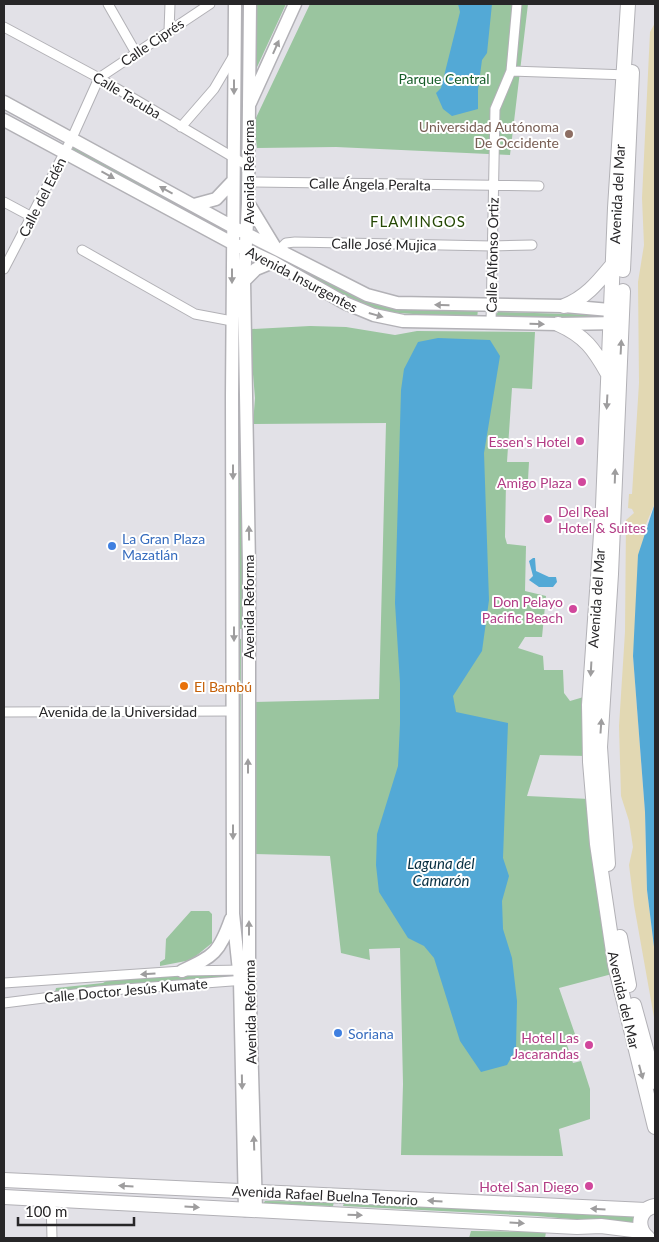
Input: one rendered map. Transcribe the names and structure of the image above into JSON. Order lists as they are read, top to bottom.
{
  "streets": {
    "main road": [
      "Avenida Reforma",
      "Avenida del Mar",
      "Avenida Insurgentes",
      "Avenida Rafael Buelna Tenorio"
    ],
    "street": [
      "Calle Ciprés",
      "Calle Tacuba",
      "Calle Ángela Peralta",
      "Calle del Edén",
      "Calle José Mujica",
      "Calle Alfonso Ortiz",
      "Avenida de la Universidad",
      "Calle Doctor Jesús Kumate"
    ]
  },
  "crossings": [
    ["Calle Ciprés", "Calle Tacuba"],
    ["Calle Tacuba", "Avenida Reforma"],
    ["Avenida Reforma", "Calle Ángela Peralta"],
    ["Avenida Reforma", "Avenida Insurgentes"],
    ["Avenida Reforma", "Avenida de la Universidad"],
    ["Avenida Reforma", "Calle Doctor Jesús Kumate"],
    ["Avenida Reforma", "Avenida Rafael Buelna Tenorio"],
    ["Calle Ángela Peralta", "Calle Alfonso Ortiz"],
    ["Avenida del Mar", "Avenida Insurgentes"],
    ["Calle del Edén", "Avenida Insurgentes"],
    ["Calle José Mujica", "Calle Alfonso Ortiz"],
    ["Calle José Mujica", "Avenida Insurgentes"],
    ["Calle Alfonso Ortiz", "Avenida Insurgentes"]
  ],
  "districts": ["FLAMINGOS"],
  "water": ["Laguna del Camarón"],
  "parks": ["Parque Central"],
  "places": [
    "Universidad Autónoma De Occidente",
    "Essen's Hotel",
    "Amigo Plaza",
    "Del Real Hotel & Suites",
    "La Gran Plaza Mazatlán",
    "Don Pelayo Pacific Beach",
    "El Bambú",
    "Soriana",
    "Hotel Las Jacarandas",
    "Hotel San Diego"
  ],
  "scale_bar": "100 m"
}
